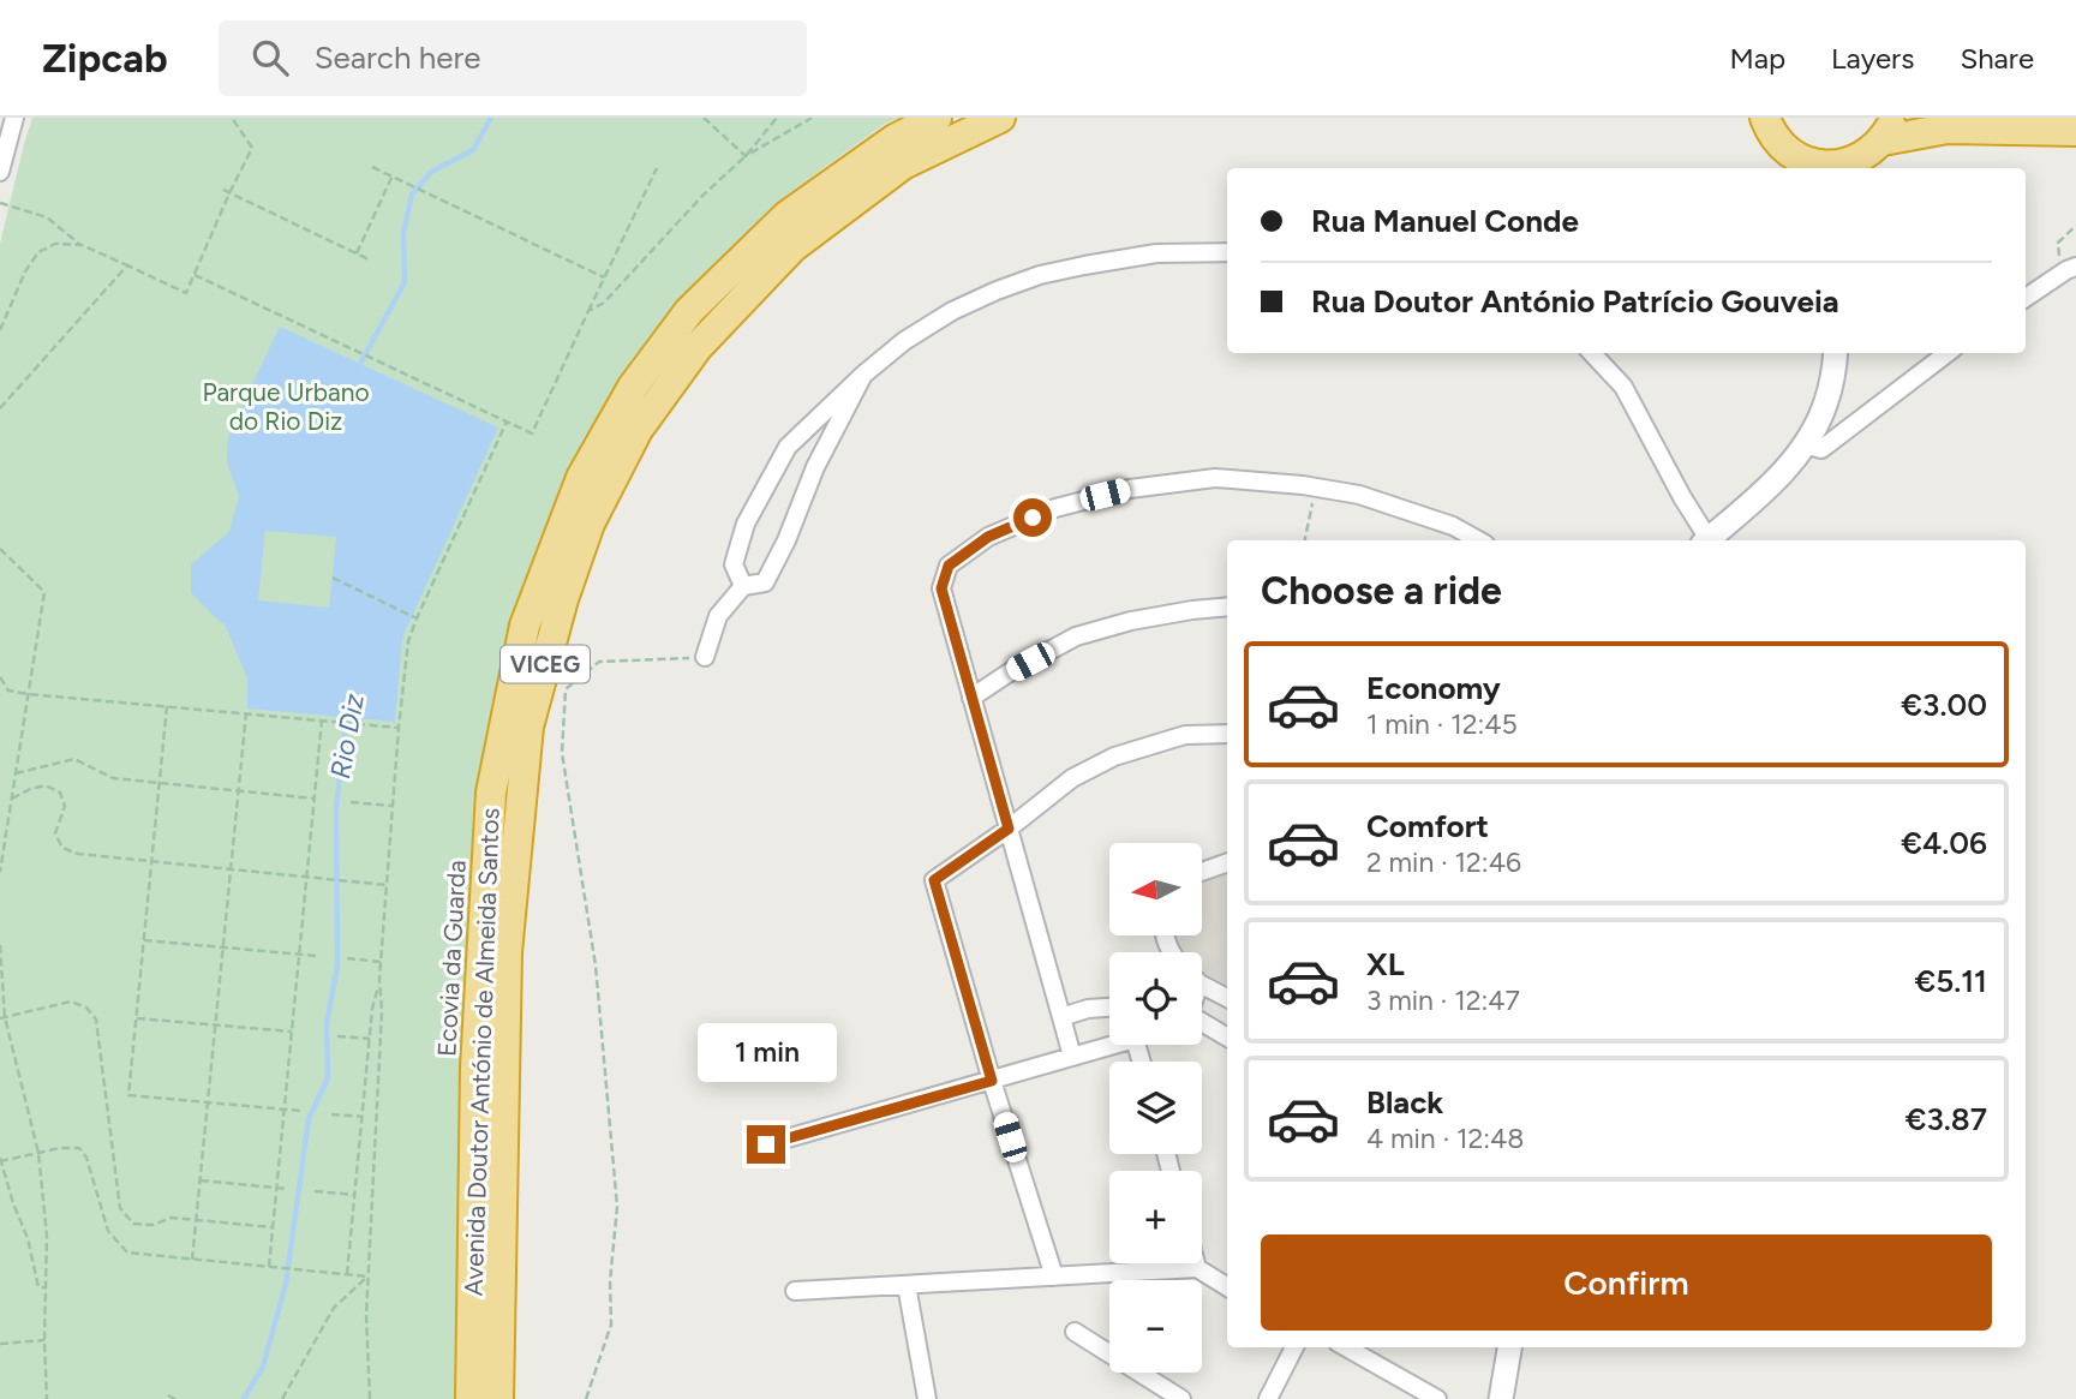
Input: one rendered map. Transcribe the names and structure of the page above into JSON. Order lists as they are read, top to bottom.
{
  "streets": {
    "highway": ["VICEG", "Avenida Doutor António de Almeida Santos"]
  },
  "water": ["Rio Diz"],
  "parks": ["Parque Urbano do Rio Diz"],
  "north": "left",
  "page": {
    "header": "Zipcab",
    "search": "Search here",
    "nav": ["Map", "Layers", "Share"],
    "banner": ["Rua Manuel Conde", "Rua Doutor António Patrício Gouveia"],
    "heading": "Choose a ride",
    "list": [
      {
        "name": "Economy",
        "note": "1 min · 12:45",
        "value": "€3.00"
      },
      {
        "name": "Comfort",
        "note": "2 min · 12:46",
        "value": "€4.06"
      },
      {
        "name": "XL",
        "note": "3 min · 12:47",
        "value": "€5.11"
      },
      {
        "name": "Black",
        "note": "4 min · 12:48",
        "value": "€3.87"
      }
    ],
    "map_buttons": ["+", "−"],
    "bubble": "1 min",
    "buttons": "Confirm"
  }
}
